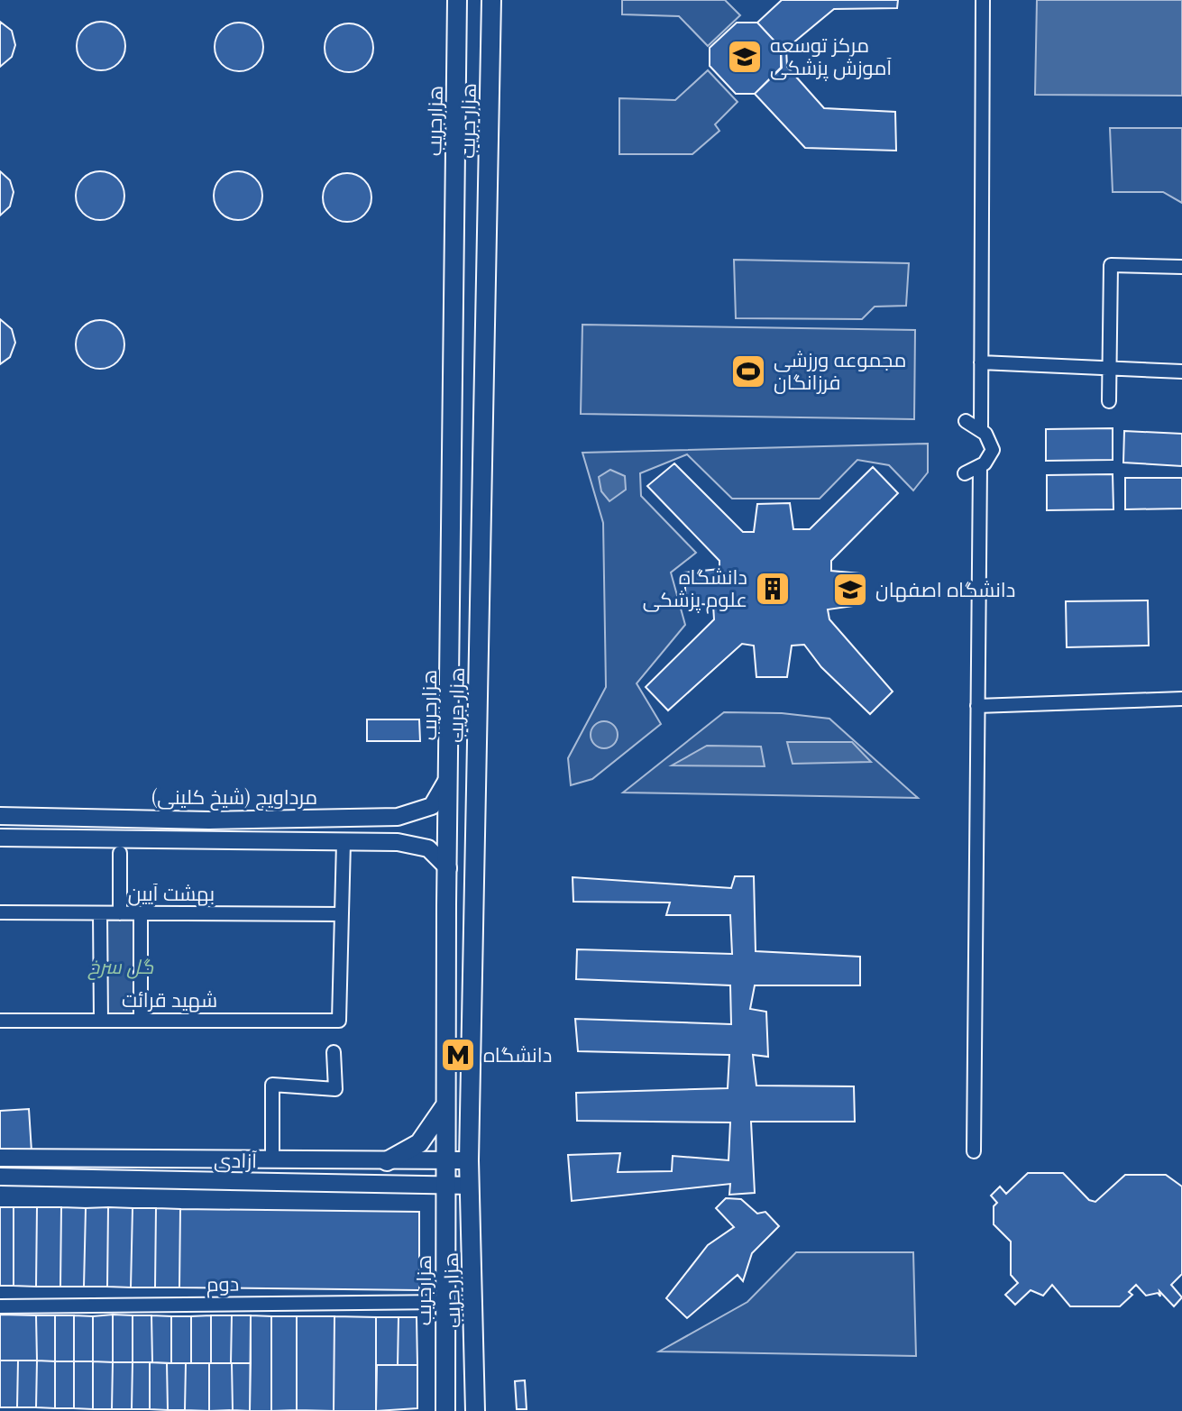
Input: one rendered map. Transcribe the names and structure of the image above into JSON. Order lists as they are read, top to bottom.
{
  "streets": {
    "main road": [
      "هزارجریب",
      "هزار جریب",
      "مرداویج (شیخ کلینی)",
      "آزادی"
    ],
    "street": ["بهشت آیین", "شهید قرائت", "دوم"]
  },
  "crossings": [
    ["هزارجریب", "مرداویج (شیخ کلینی)"],
    ["هزارجریب", "آزادی"],
    ["هزارجریب", "دوم"],
    ["هزار جریب", "آزادی"],
    ["بهشت آیین", "شهید قرائت"]
  ],
  "parks": ["گل سرخ"],
  "places": {
    "school or university": ["مرکز توسعه آموزش پزشکی", "دانشگاه اصفهان"],
    "sports": ["مجموعه ورزشی فرزانگان"],
    "building": ["دانشگاه علوم پزشکی"],
    "metro station": ["دانشگاه"]
  }
}
